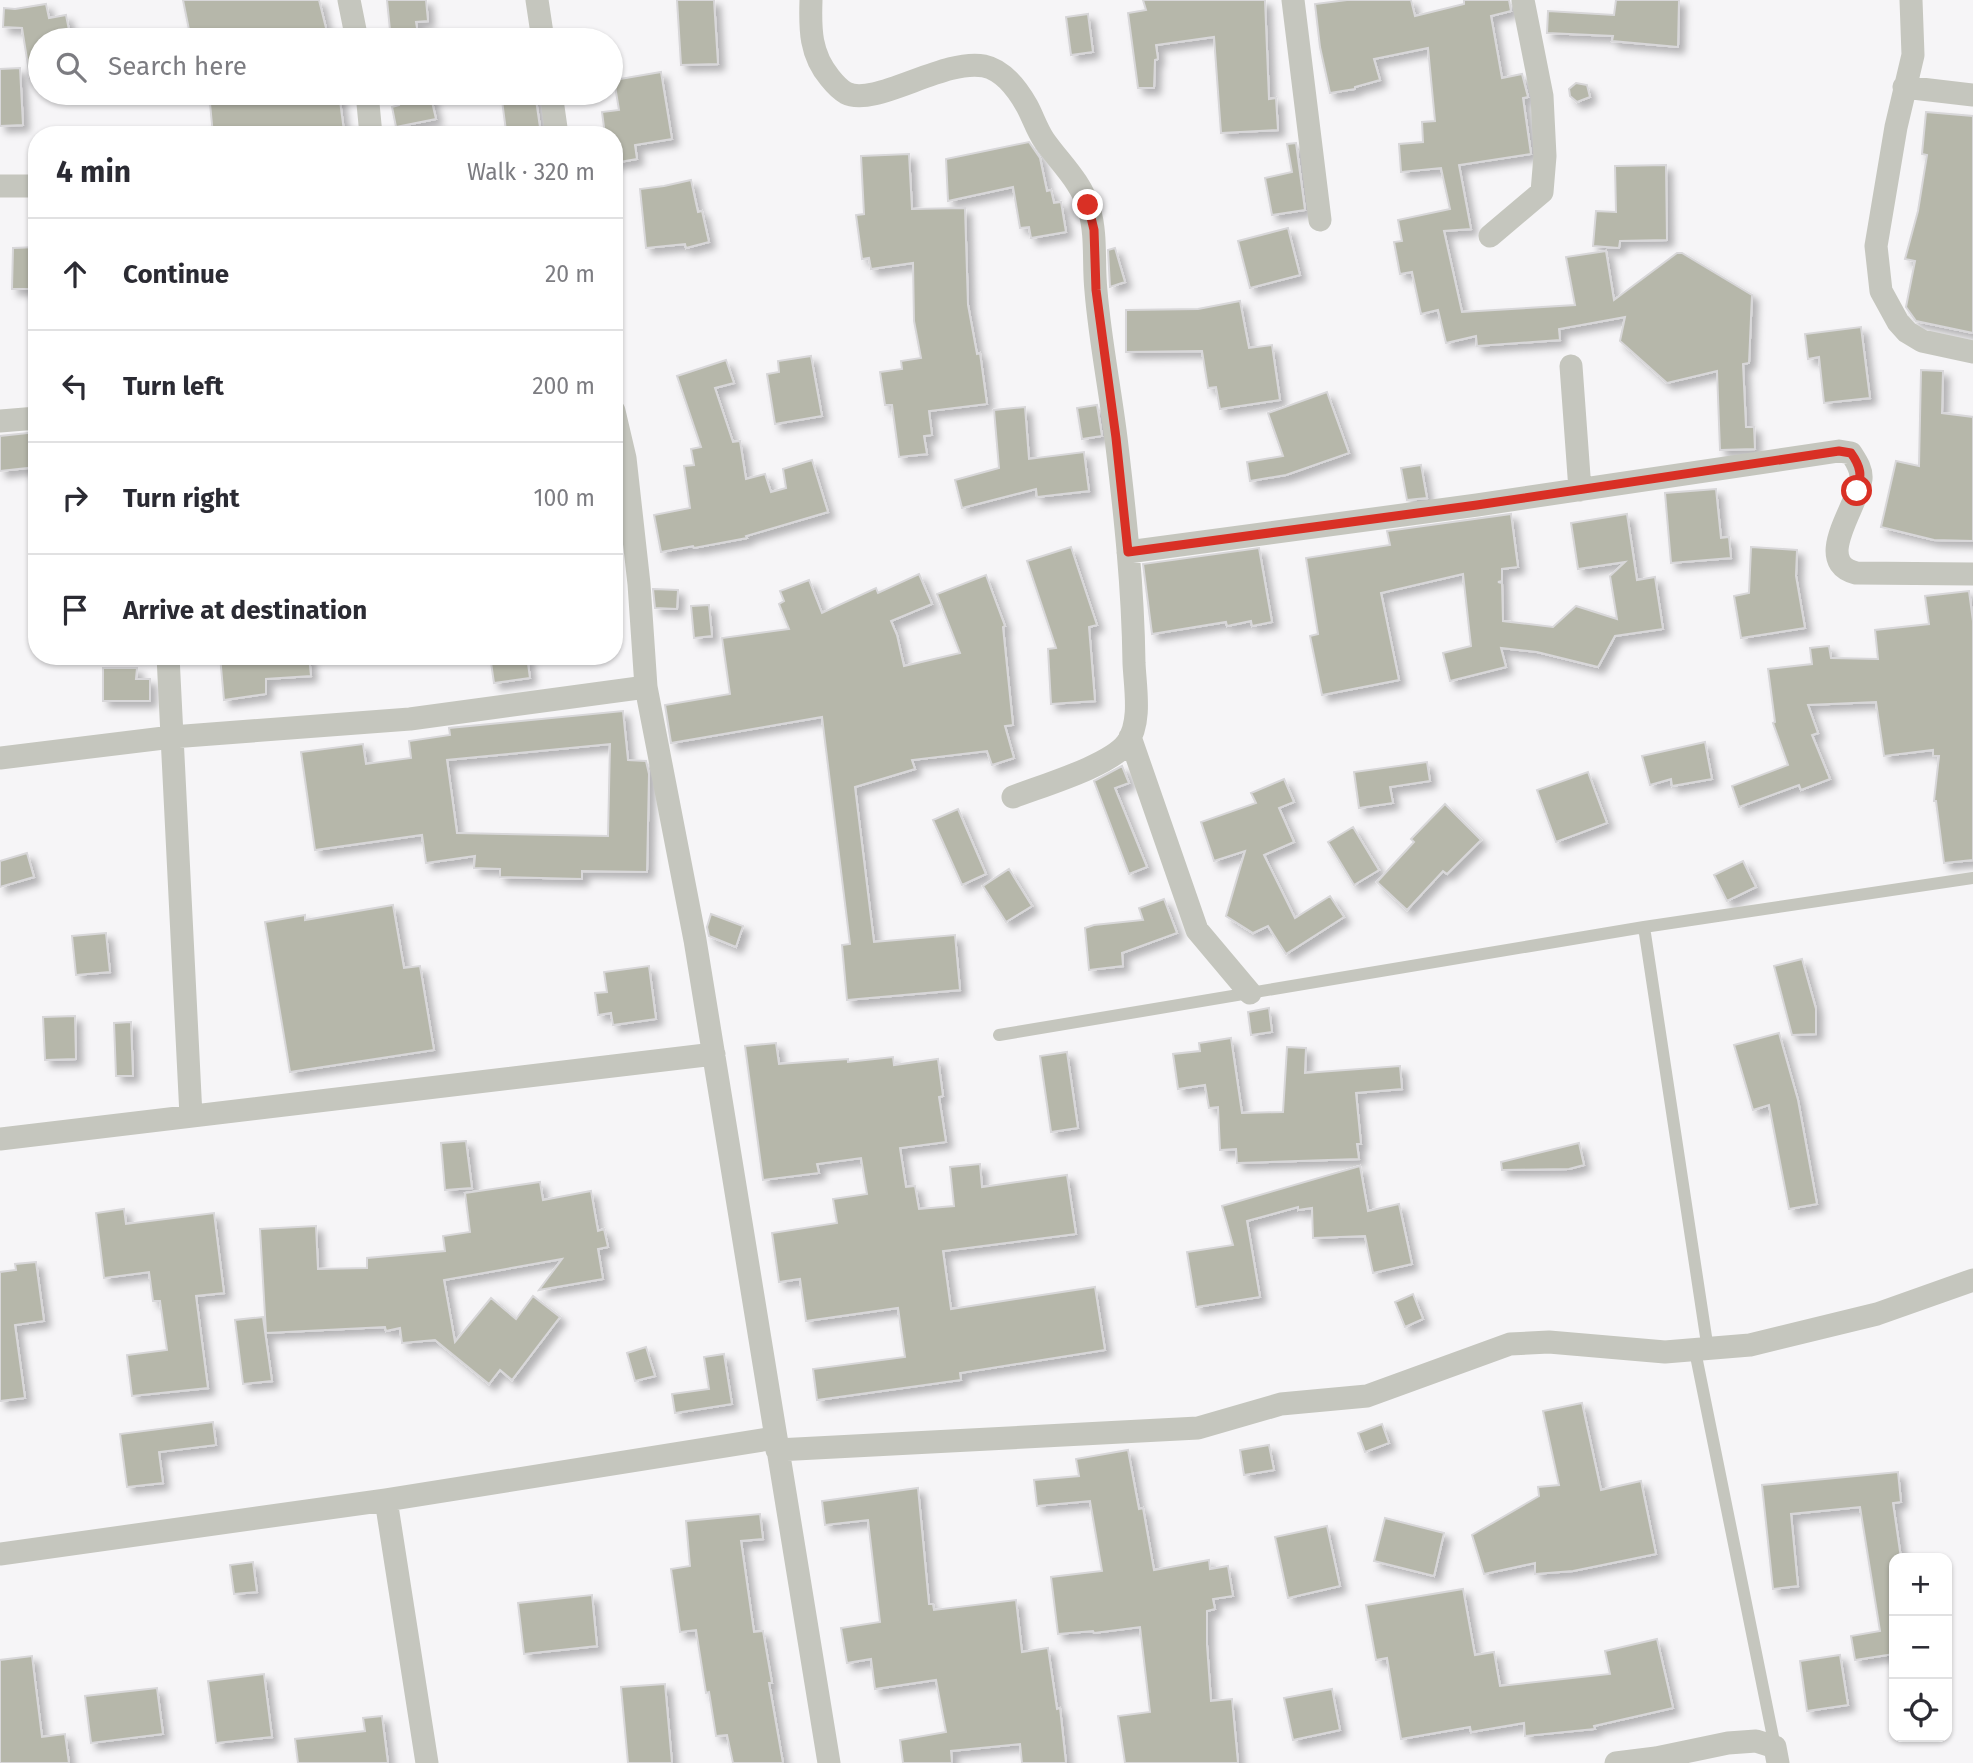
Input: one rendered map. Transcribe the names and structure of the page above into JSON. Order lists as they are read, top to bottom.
{
  "page": {
    "search": "Search here",
    "heading": ["4 min", "Walk · 320 m"],
    "list": [
      ["Continue", "20 m"],
      ["Turn left", "200 m"],
      ["Turn right", "100 m"],
      "Arrive at destination"
    ],
    "map_buttons": ["+", "−"]
  }
}
